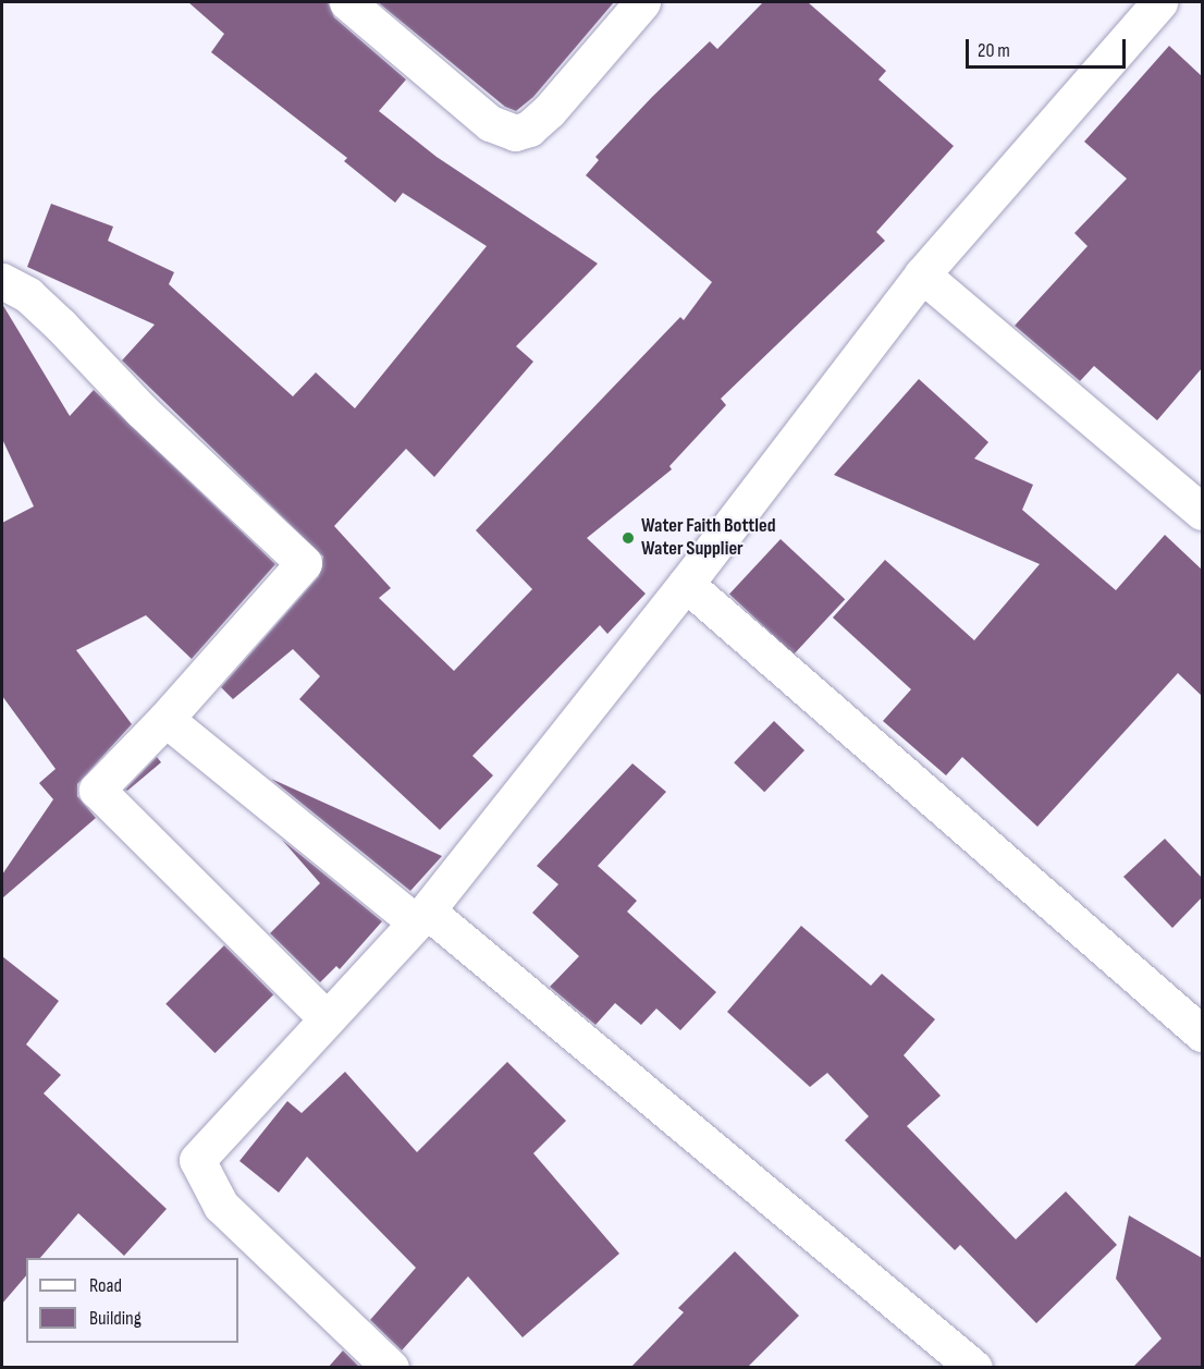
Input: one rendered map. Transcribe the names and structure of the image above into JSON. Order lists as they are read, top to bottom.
{
  "places": ["Water Faith Bottled Water Supplier"],
  "legend": ["Road", "Building"],
  "scale_bar": "20 m"
}
